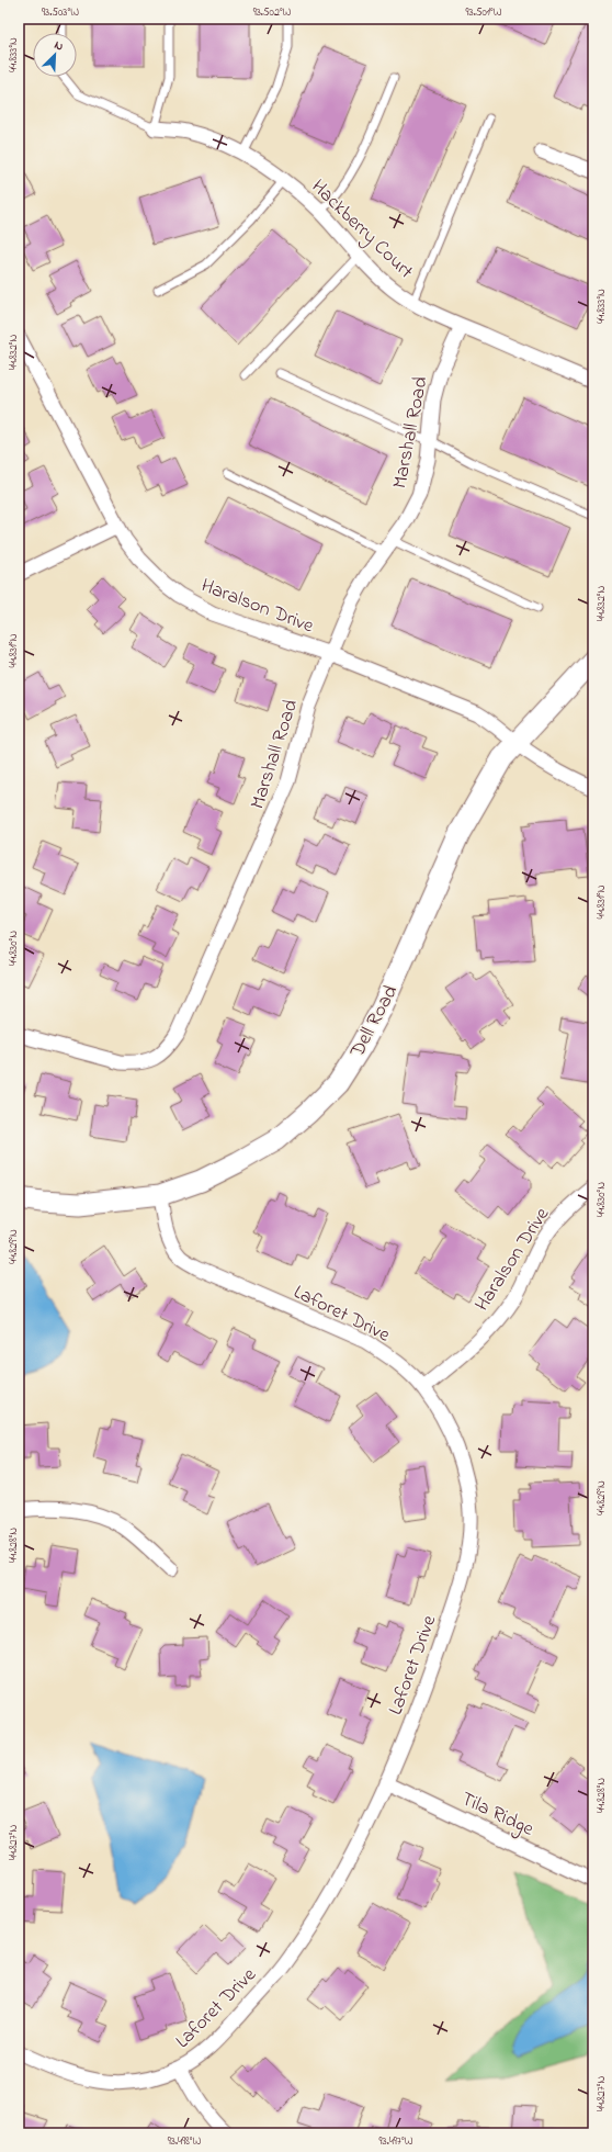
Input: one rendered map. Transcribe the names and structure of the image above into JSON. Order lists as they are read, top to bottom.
{
  "streets": {
    "street": [
      "Hackberry Court",
      "Marshall Road",
      "Haralson Drive",
      "Dell Road",
      "Laforet Drive",
      "Tila Ridge"
    ]
  },
  "crossings": [
    ["Hackberry Court", "Marshall Road"],
    ["Marshall Road", "Haralson Drive"],
    ["Haralson Drive", "Dell Road"],
    ["Haralson Drive", "Laforet Drive"],
    ["Dell Road", "Laforet Drive"],
    ["Laforet Drive", "Tila Ridge"]
  ],
  "north": "top right",
  "coordinates": [
    "93.503°W",
    "93.502°W",
    "93.501°W",
    "44.833°N",
    "44.832°N",
    "44.831°N",
    "44.830°N",
    "44.829°N",
    "44.828°N",
    "44.827°N",
    "93.498°W",
    "93.497°W"
  ]
}
